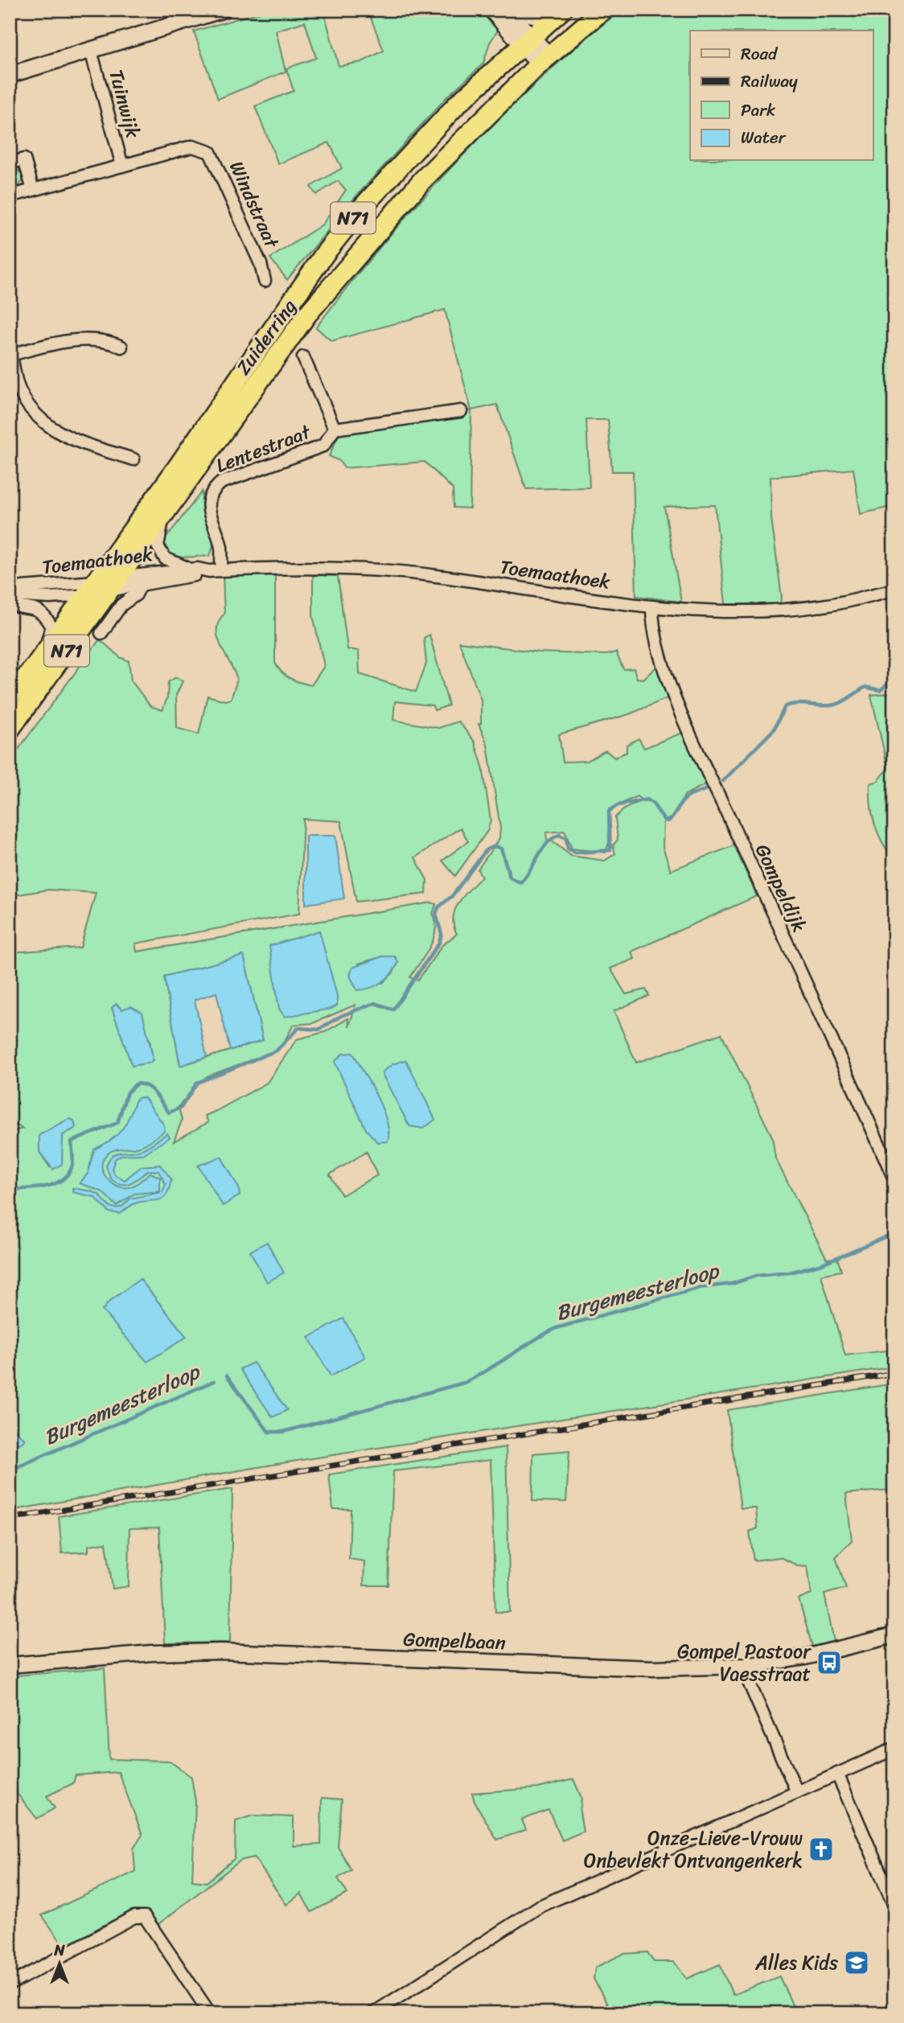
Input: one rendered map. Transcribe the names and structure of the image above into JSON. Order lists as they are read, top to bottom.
{
  "streets": {
    "highway": ["N71", "Zuiderring"],
    "street": [
      "Tuinwijk",
      "Windstraat",
      "Lentestraat",
      "Toemaathoek",
      "Gompeldijk",
      "Gompelbaan"
    ]
  },
  "crossings": [
    ["Tuinwijk", "Windstraat"],
    ["Zuiderring", "Toemaathoek"],
    ["Lentestraat", "Toemaathoek"],
    ["Toemaathoek", "Gompeldijk"]
  ],
  "water": ["Burgemeesterloop"],
  "places": {
    "bus stop": ["Gompel Pastoor Vaesstraat"],
    "church": ["Onze-Lieve-Vrouw Onbevlekt Ontvangenkerk"],
    "school or university": ["Alles Kids"]
  },
  "legend": [
    "Road",
    "Railway",
    "Park",
    "Water"
  ],
  "north": "top"
}
